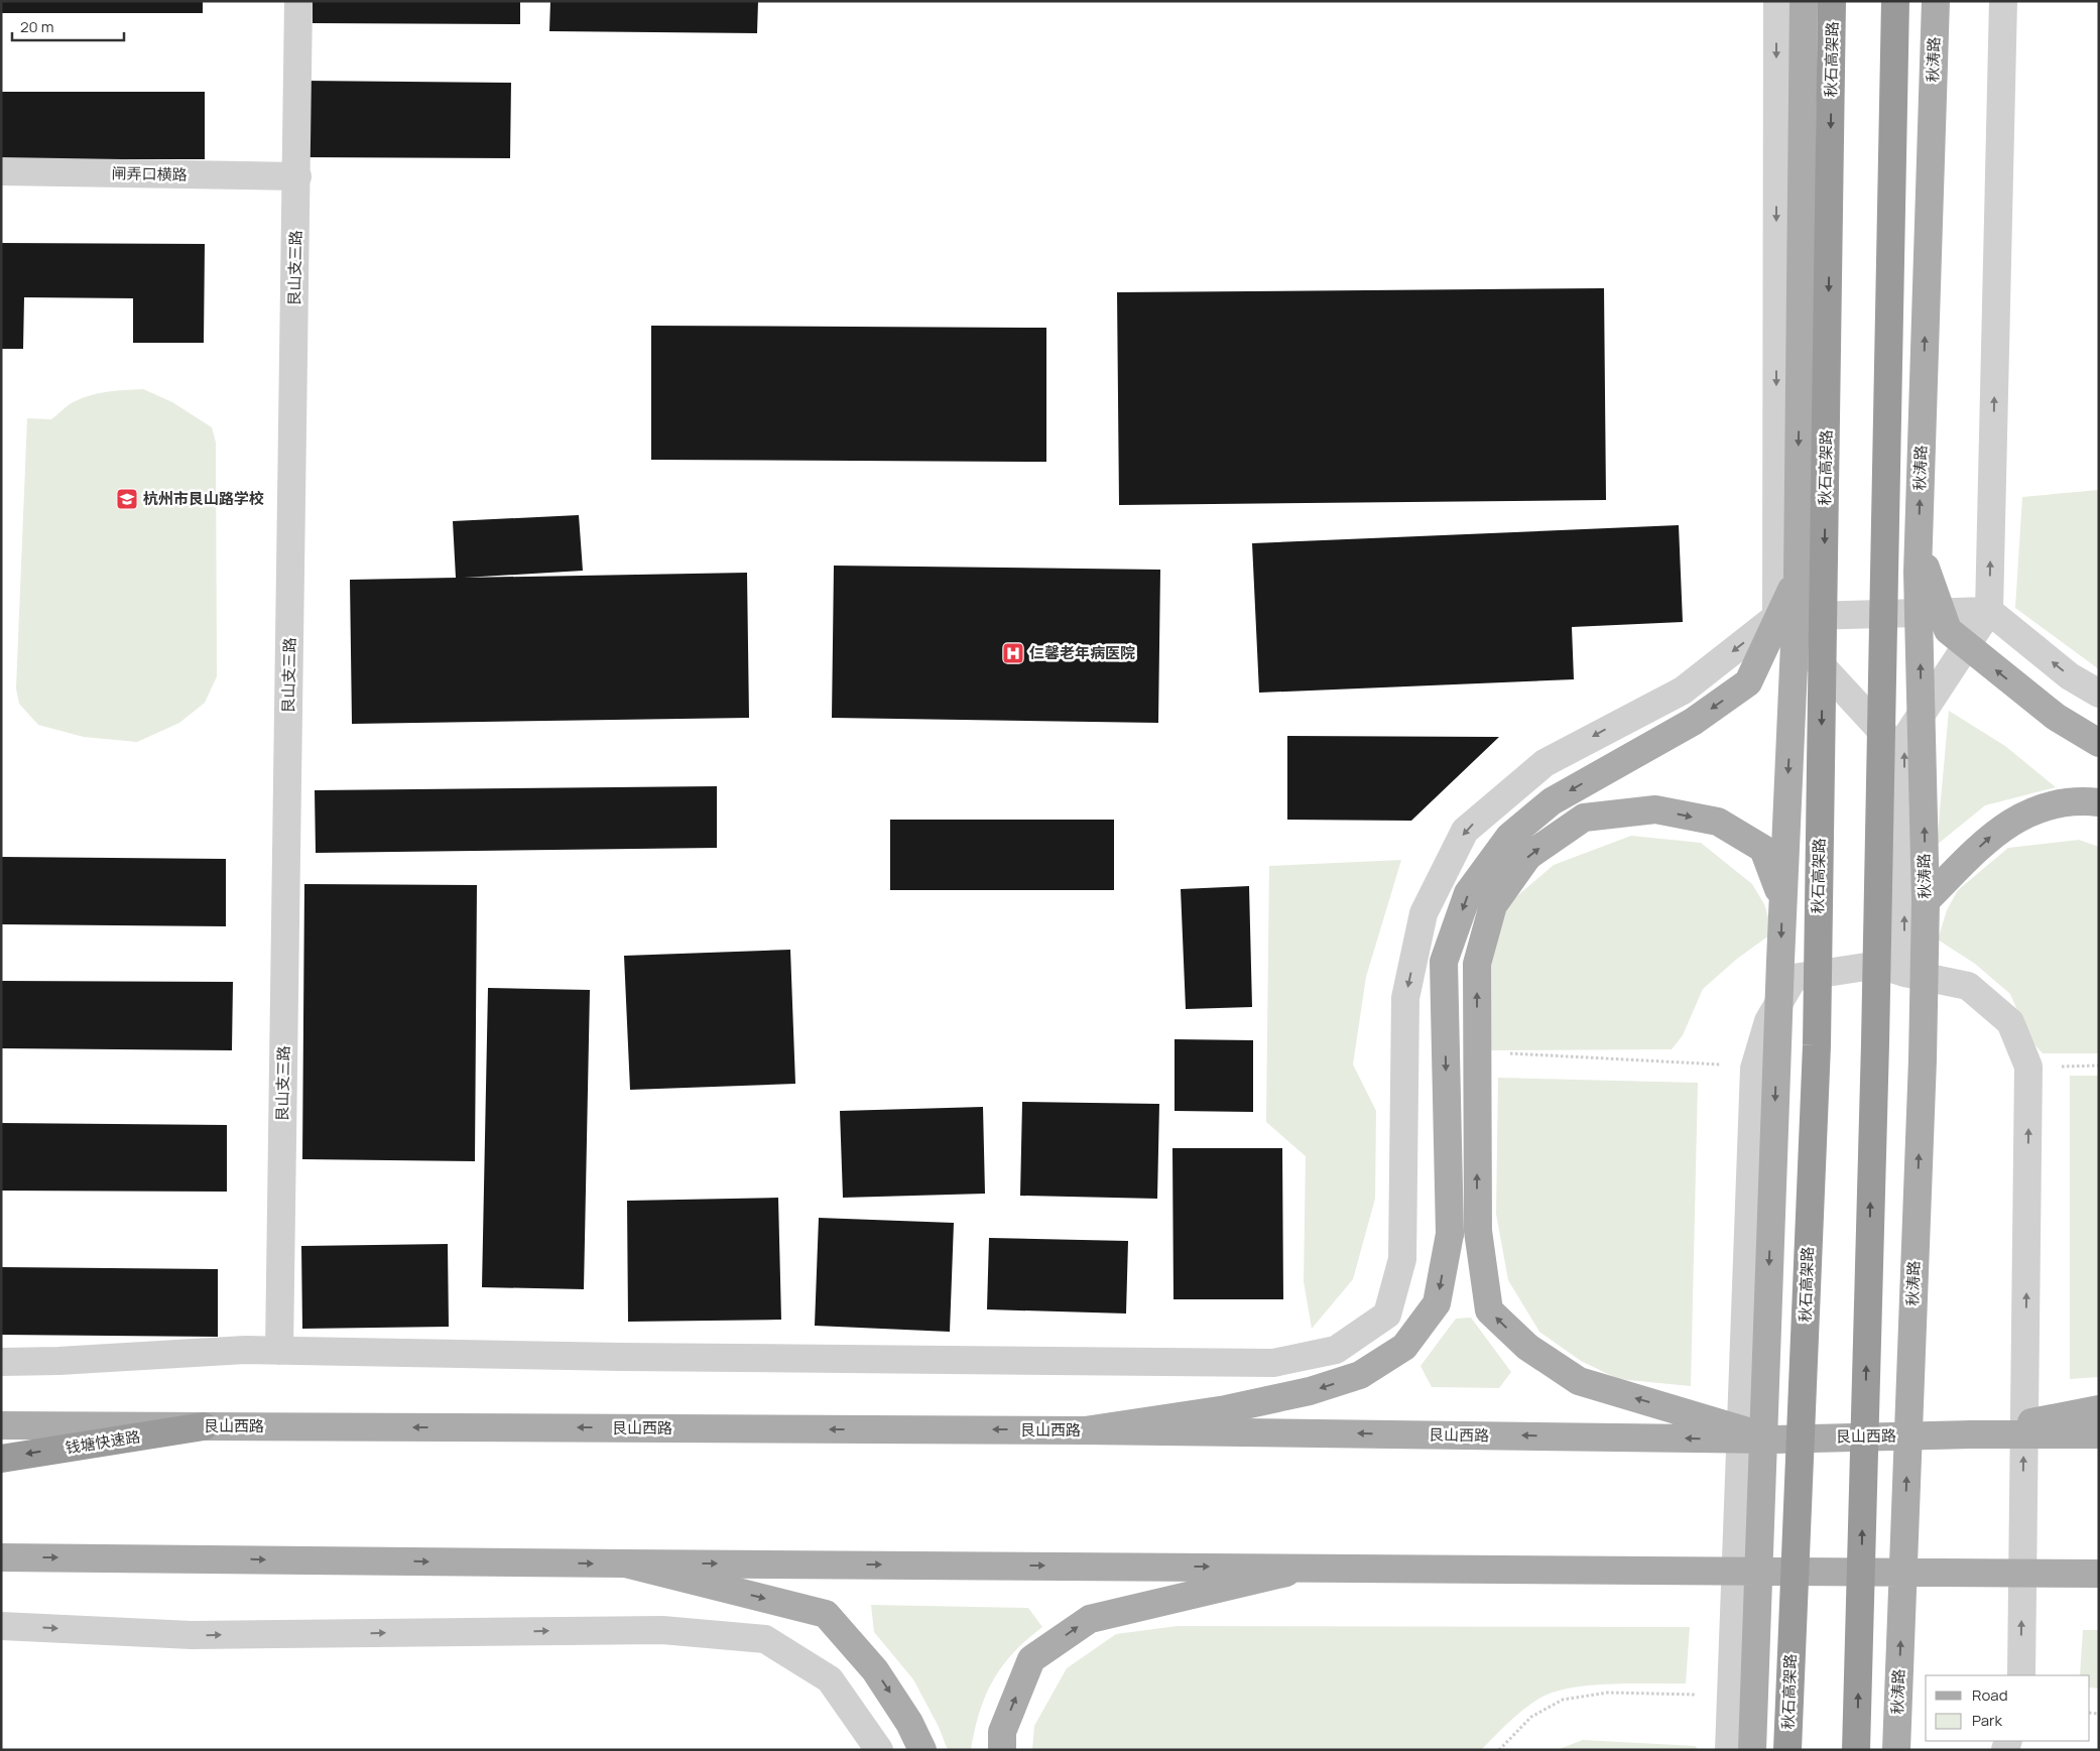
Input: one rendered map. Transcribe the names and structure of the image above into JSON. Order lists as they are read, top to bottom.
{
  "streets": {
    "highway": ["秋石高架路", "钱塘快速路"],
    "main road": ["秋涛路", "艮山西路"],
    "street": ["闸弄口横路", "艮山支三路"]
  },
  "crossings": [
    ["闸弄口横路", "艮山支三路"],
    ["艮山西路", "钱塘快速路"]
  ],
  "one_way": ["钱塘快速路"],
  "places": {
    "school or university": ["杭州市艮山路学校"],
    "hospital": ["仁馨老年病医院"]
  },
  "legend": ["Road", "Park"],
  "scale_bar": "20 m"
}
